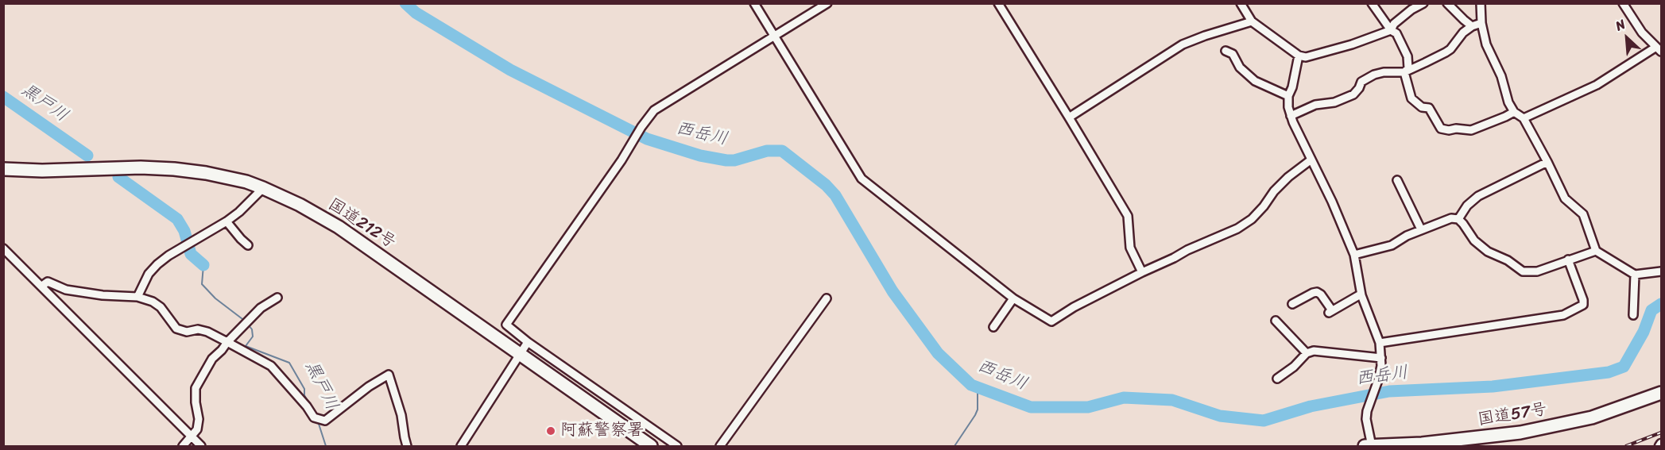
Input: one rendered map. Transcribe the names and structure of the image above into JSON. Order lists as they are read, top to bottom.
{
  "streets": {
    "highway": ["国道212号", "国道57号"]
  },
  "water": ["黒戸川", "西岳川"],
  "places": ["阿蘇警察署"],
  "north": "top left"
}
